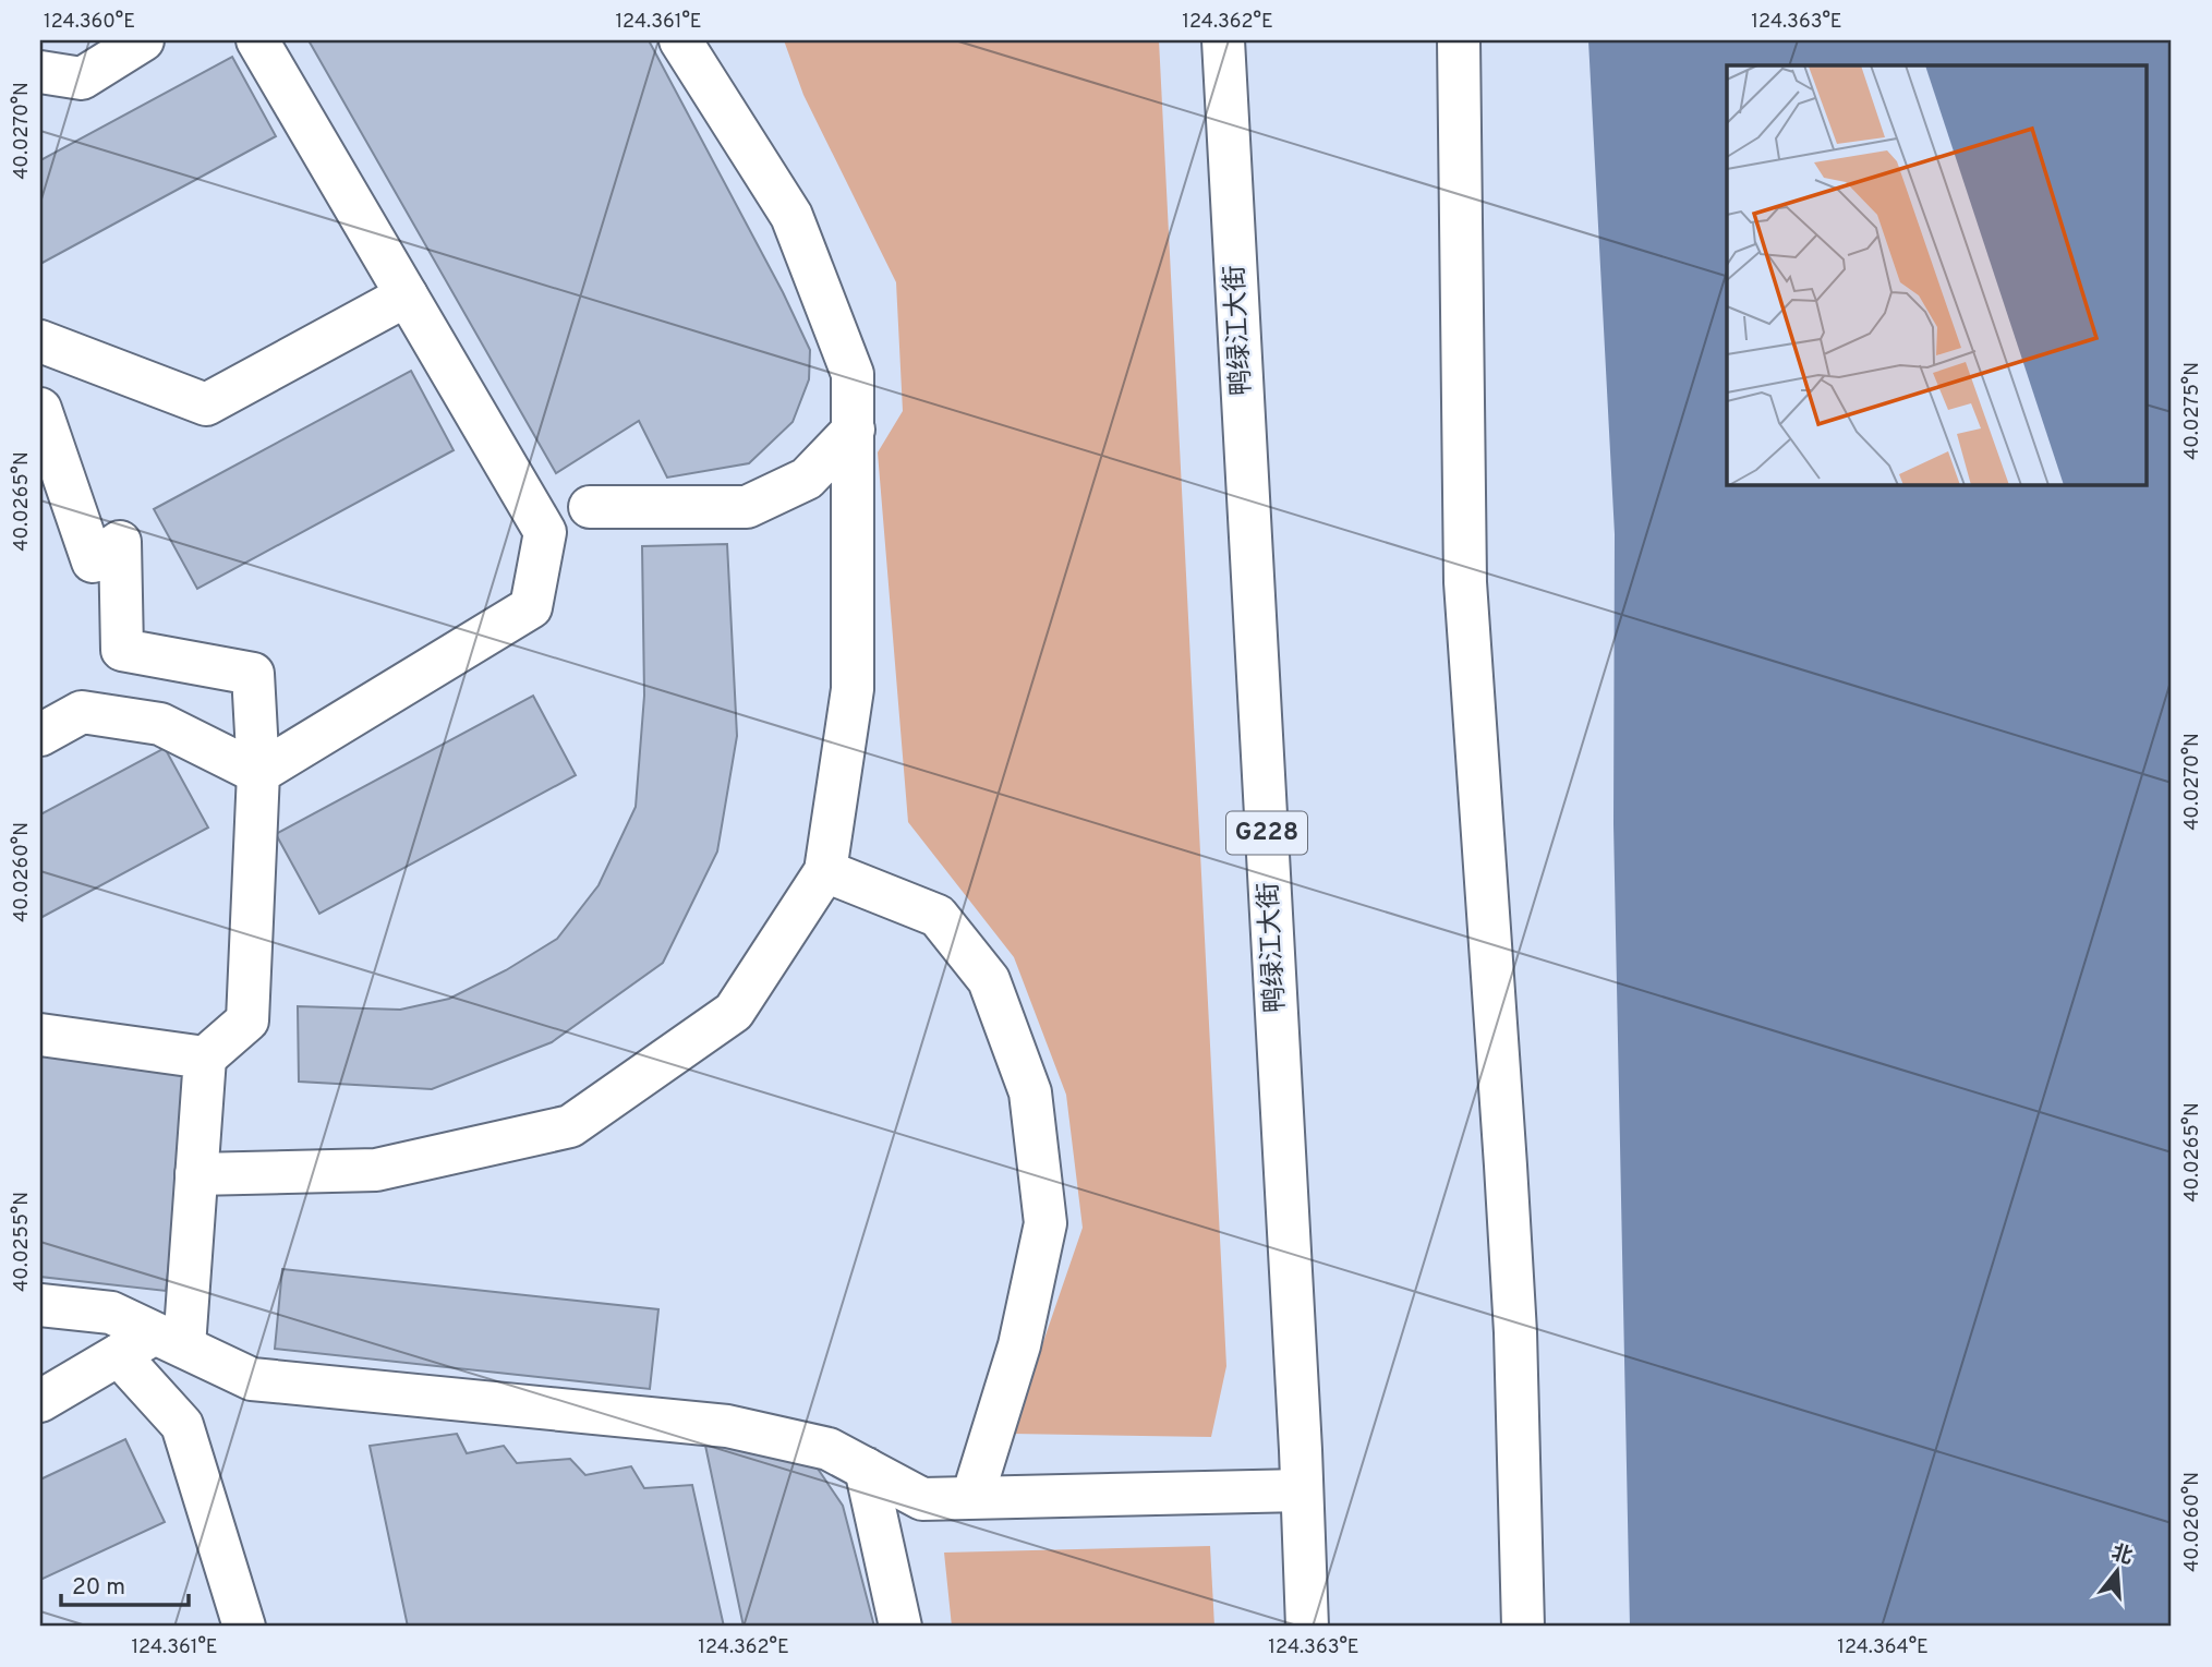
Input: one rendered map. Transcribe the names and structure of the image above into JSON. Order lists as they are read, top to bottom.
{
  "streets": {
    "main road": ["鸭绿江大街", "G228"]
  },
  "scale_bar": "20 m",
  "north": "top",
  "coordinates": [
    "124.360°E",
    "124.361°E",
    "124.362°E",
    "124.363°E",
    "40.0270°N",
    "40.0275°N",
    "40.0265°N",
    "40.0260°N",
    "40.0255°N",
    "124.364°E"
  ]
}
